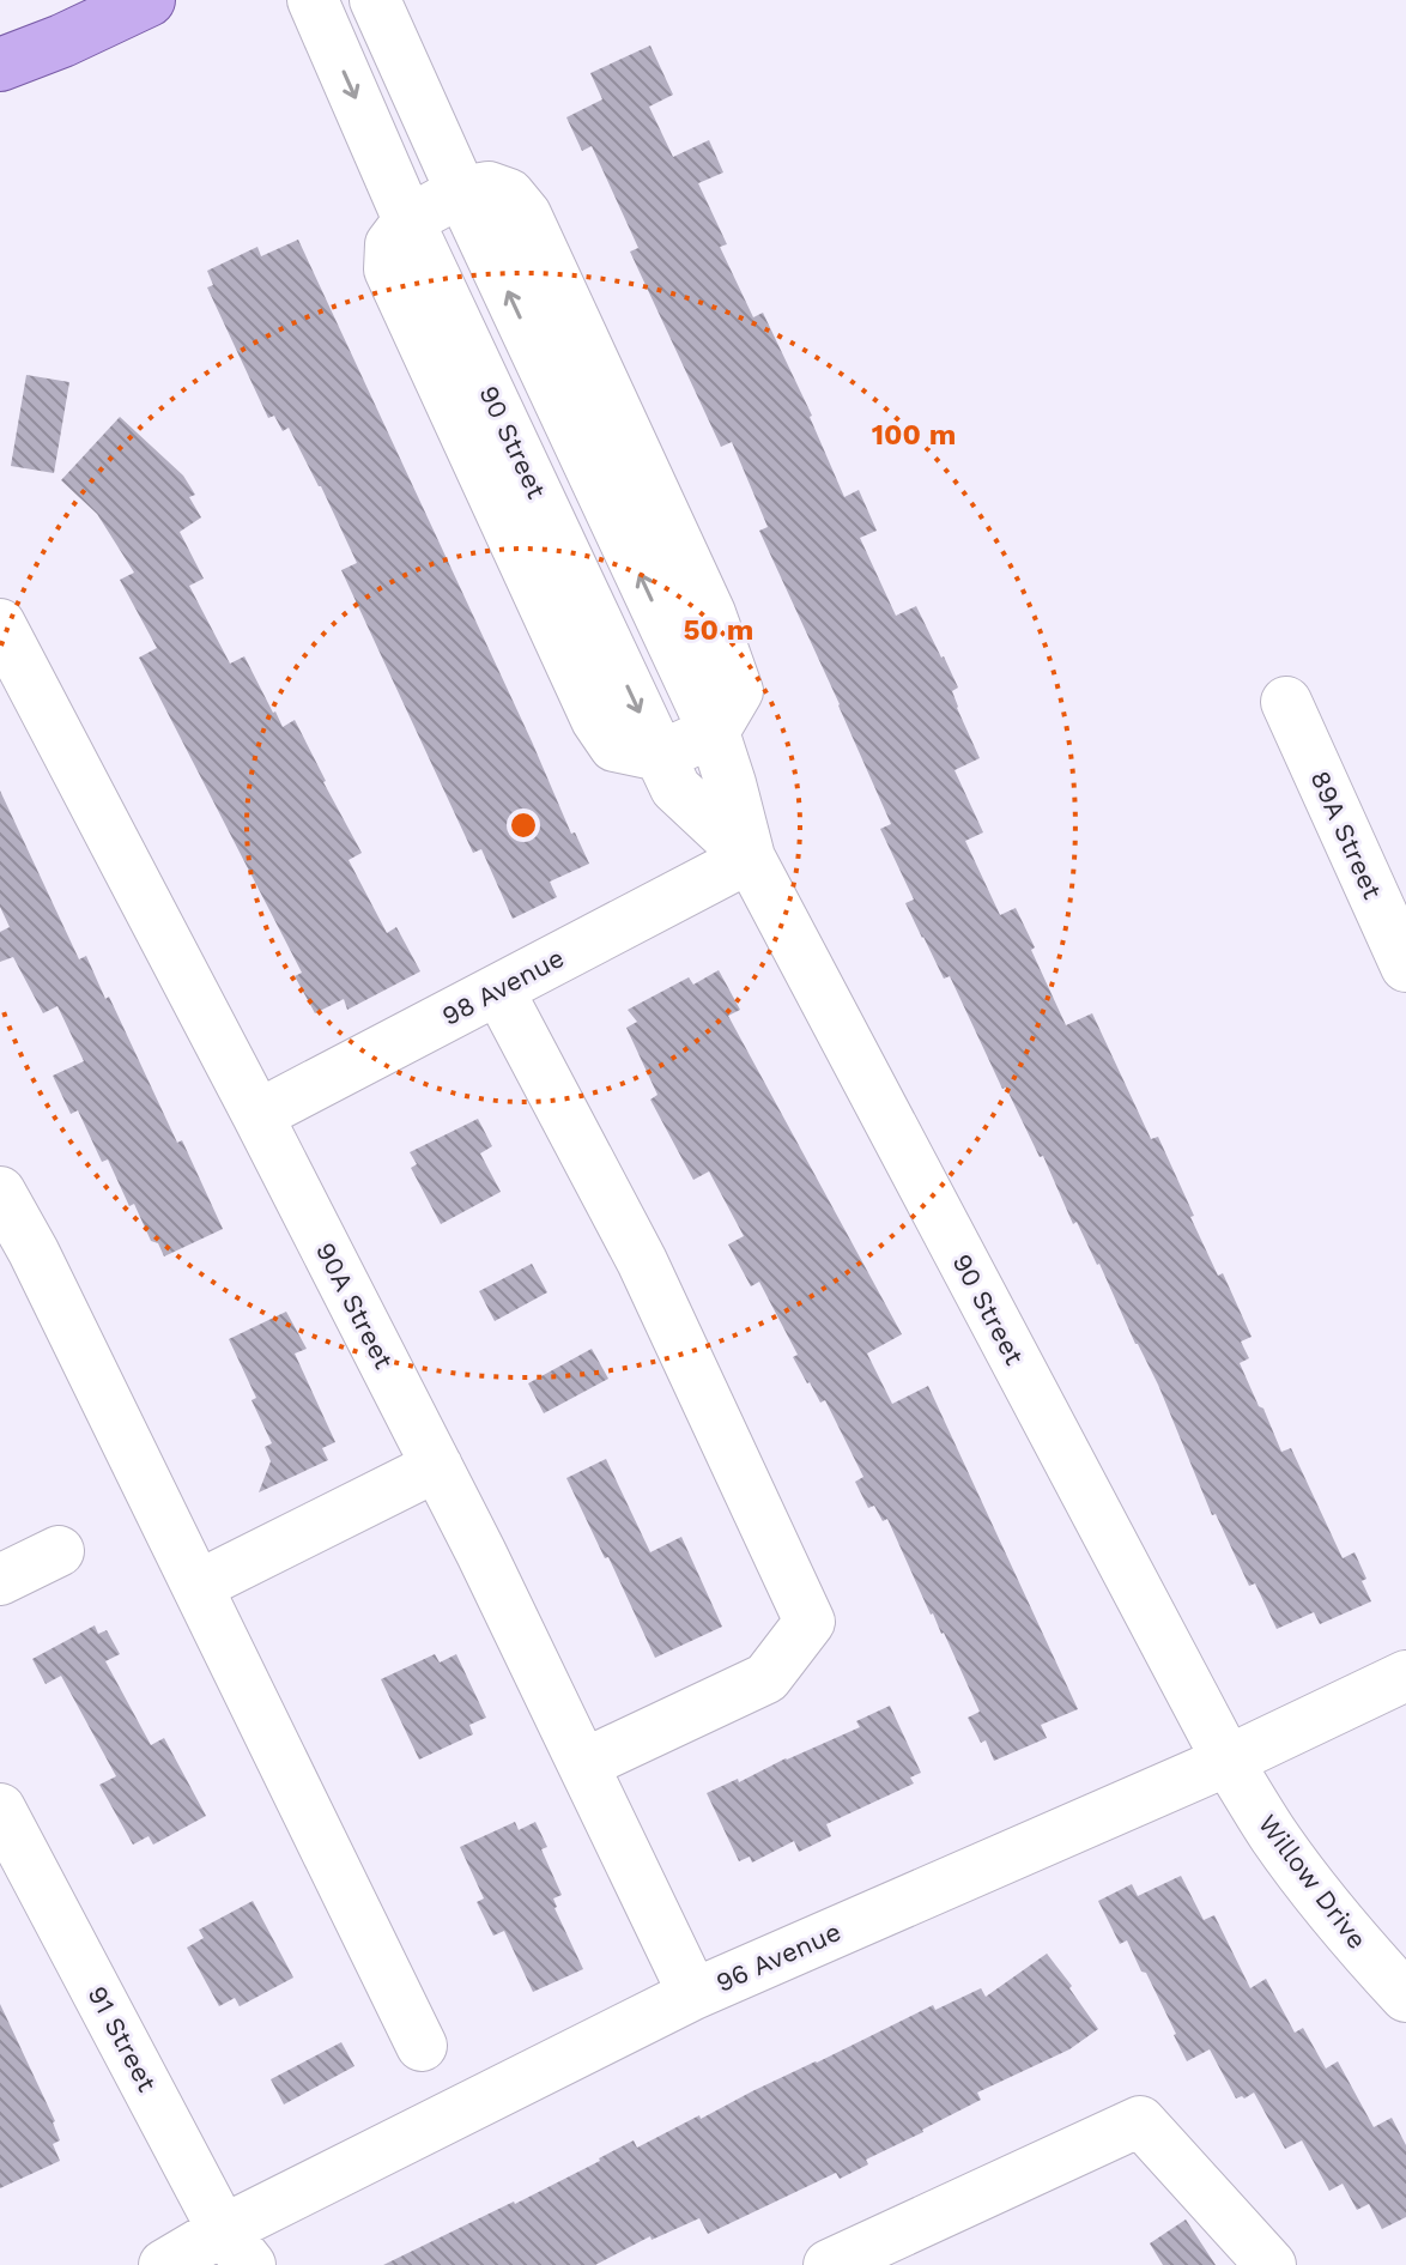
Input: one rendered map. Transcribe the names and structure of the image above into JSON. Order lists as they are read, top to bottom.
{
  "streets": {
    "street": [
      "90 Street",
      "89A Street",
      "98 Avenue",
      "90A Street",
      "Willow Drive",
      "96 Avenue",
      "91 Street"
    ]
  },
  "crossings": [
    ["90 Street", "98 Avenue"],
    ["90 Street", "Willow Drive"],
    ["90 Street", "96 Avenue"],
    ["98 Avenue", "90A Street"],
    ["90A Street", "96 Avenue"],
    ["Willow Drive", "96 Avenue"],
    ["96 Avenue", "91 Street"]
  ],
  "rings": ["100 m", "50 m"]
}
